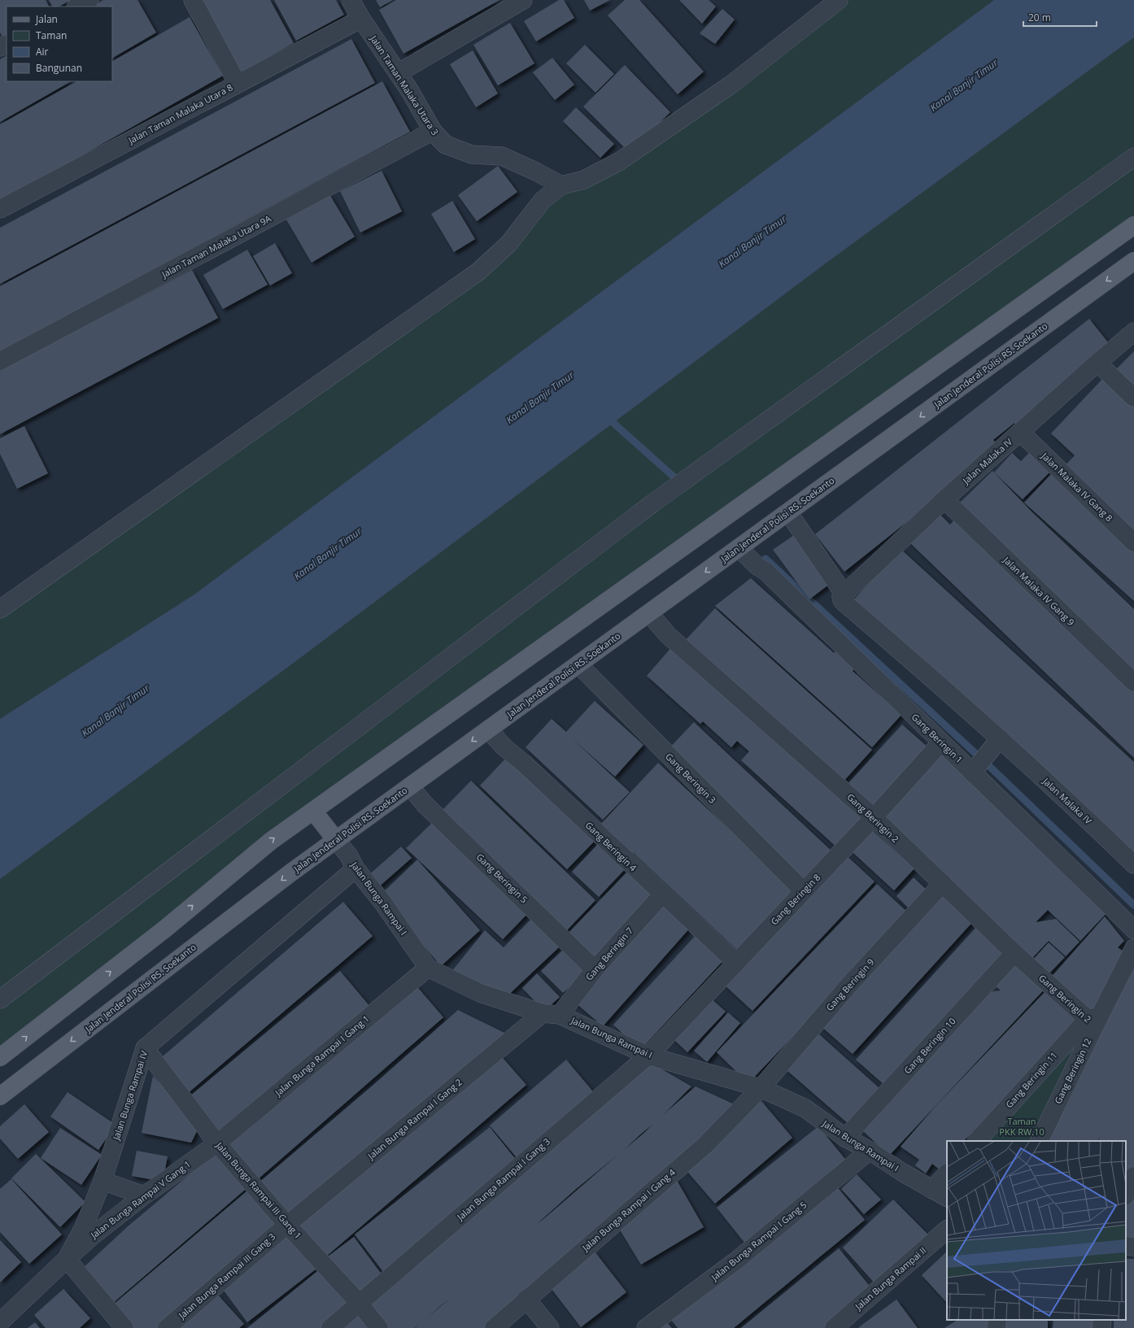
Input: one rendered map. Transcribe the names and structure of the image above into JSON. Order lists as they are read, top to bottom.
{
  "streets": {
    "main road": ["Jalan Jenderal Polisi RS. Soekanto"],
    "street": [
      "Jalan Taman Malaka Utara 3",
      "Jalan Taman Malaka Utara 8",
      "Jalan Taman Malaka Utara 9A",
      "Jalan Malaka IV",
      "Jalan Malaka IV Gang 8",
      "Jalan Malaka IV Gang 9",
      "Gang Beringin 1",
      "Gang Beringin 3",
      "Gang Beringin 2",
      "Gang Beringin 4",
      "Gang Beringin 5",
      "Jalan Bunga Rampai I",
      "Gang Beringin 8",
      "Gang Beringin 7",
      "Gang Beringin 9",
      "Gang Beringin 10",
      "Jalan Bunga Rampai I Gang 1",
      "Gang Beringin 12",
      "Gang Beringin 11",
      "Jalan Bunga Rampai IV",
      "Jalan Bunga Rampai I Gang 2",
      "Jalan Bunga Rampai I Gang 3",
      "Jalan Bunga Rampai III Gang 1",
      "Jalan Bunga Rampai V Gang 1",
      "Jalan Bunga Rampai I Gang 4",
      "Jalan Bunga Rampai I Gang 5",
      "Jalan Bunga Rampai III Gang 3",
      "Jalan Bunga Rampai II"
    ]
  },
  "crossings": [
    ["Jalan Taman Malaka Utara 3", "Jalan Taman Malaka Utara 8"],
    ["Jalan Taman Malaka Utara 3", "Jalan Taman Malaka Utara 9A"],
    ["Jalan Jenderal Polisi RS. Soekanto", "Jalan Malaka IV"],
    ["Jalan Jenderal Polisi RS. Soekanto", "Gang Beringin 1"],
    ["Jalan Jenderal Polisi RS. Soekanto", "Gang Beringin 3"],
    ["Jalan Jenderal Polisi RS. Soekanto", "Gang Beringin 2"],
    ["Jalan Jenderal Polisi RS. Soekanto", "Gang Beringin 4"],
    ["Jalan Jenderal Polisi RS. Soekanto", "Gang Beringin 5"],
    ["Jalan Jenderal Polisi RS. Soekanto", "Jalan Bunga Rampai I"],
    ["Jalan Malaka IV", "Jalan Malaka IV Gang 8"],
    ["Jalan Malaka IV", "Jalan Malaka IV Gang 9"],
    ["Gang Beringin 1", "Gang Beringin 8"],
    ["Gang Beringin 3", "Gang Beringin 8"],
    ["Gang Beringin 2", "Gang Beringin 8"],
    ["Gang Beringin 2", "Gang Beringin 9"],
    ["Gang Beringin 2", "Gang Beringin 10"],
    ["Gang Beringin 2", "Gang Beringin 12"],
    ["Gang Beringin 2", "Gang Beringin 11"],
    ["Gang Beringin 4", "Gang Beringin 8"],
    ["Gang Beringin 4", "Gang Beringin 7"],
    ["Gang Beringin 5", "Gang Beringin 7"],
    ["Jalan Bunga Rampai I", "Gang Beringin 8"],
    ["Jalan Bunga Rampai I", "Gang Beringin 7"],
    ["Jalan Bunga Rampai I", "Gang Beringin 9"],
    ["Jalan Bunga Rampai I", "Gang Beringin 10"],
    ["Jalan Bunga Rampai I", "Jalan Bunga Rampai I Gang 1"],
    ["Jalan Bunga Rampai I", "Jalan Bunga Rampai IV"],
    ["Jalan Bunga Rampai I", "Jalan Bunga Rampai I Gang 2"],
    ["Jalan Bunga Rampai I", "Jalan Bunga Rampai I Gang 3"],
    ["Jalan Bunga Rampai I", "Jalan Bunga Rampai I Gang 4"],
    ["Jalan Bunga Rampai I", "Jalan Bunga Rampai I Gang 5"],
    ["Gang Beringin 8", "Jalan Bunga Rampai I Gang 3"],
    ["Gang Beringin 7", "Jalan Bunga Rampai I Gang 2"],
    ["Gang Beringin 9", "Jalan Bunga Rampai I Gang 4"],
    ["Jalan Bunga Rampai I Gang 1", "Jalan Bunga Rampai III Gang 1"],
    ["Jalan Bunga Rampai I Gang 1", "Jalan Bunga Rampai V Gang 1"],
    ["Gang Beringin 12", "Gang Beringin 11"],
    ["Jalan Bunga Rampai IV", "Jalan Bunga Rampai III Gang 1"],
    ["Jalan Bunga Rampai IV", "Jalan Bunga Rampai V Gang 1"],
    ["Jalan Bunga Rampai I Gang 2", "Jalan Bunga Rampai III Gang 1"],
    ["Jalan Bunga Rampai I Gang 2", "Jalan Bunga Rampai III Gang 3"],
    ["Jalan Bunga Rampai I Gang 3", "Jalan Bunga Rampai III Gang 1"],
    ["Jalan Bunga Rampai III Gang 1", "Jalan Bunga Rampai V Gang 1"],
    ["Jalan Bunga Rampai III Gang 1", "Jalan Bunga Rampai III Gang 3"]
  ],
  "water": ["Kanal Banjir Timur"],
  "parks": ["Taman PKK RW.10"],
  "legend": [
    "Jalan",
    "Taman",
    "Air",
    "Bangunan"
  ],
  "scale_bar": "20 m"
}
